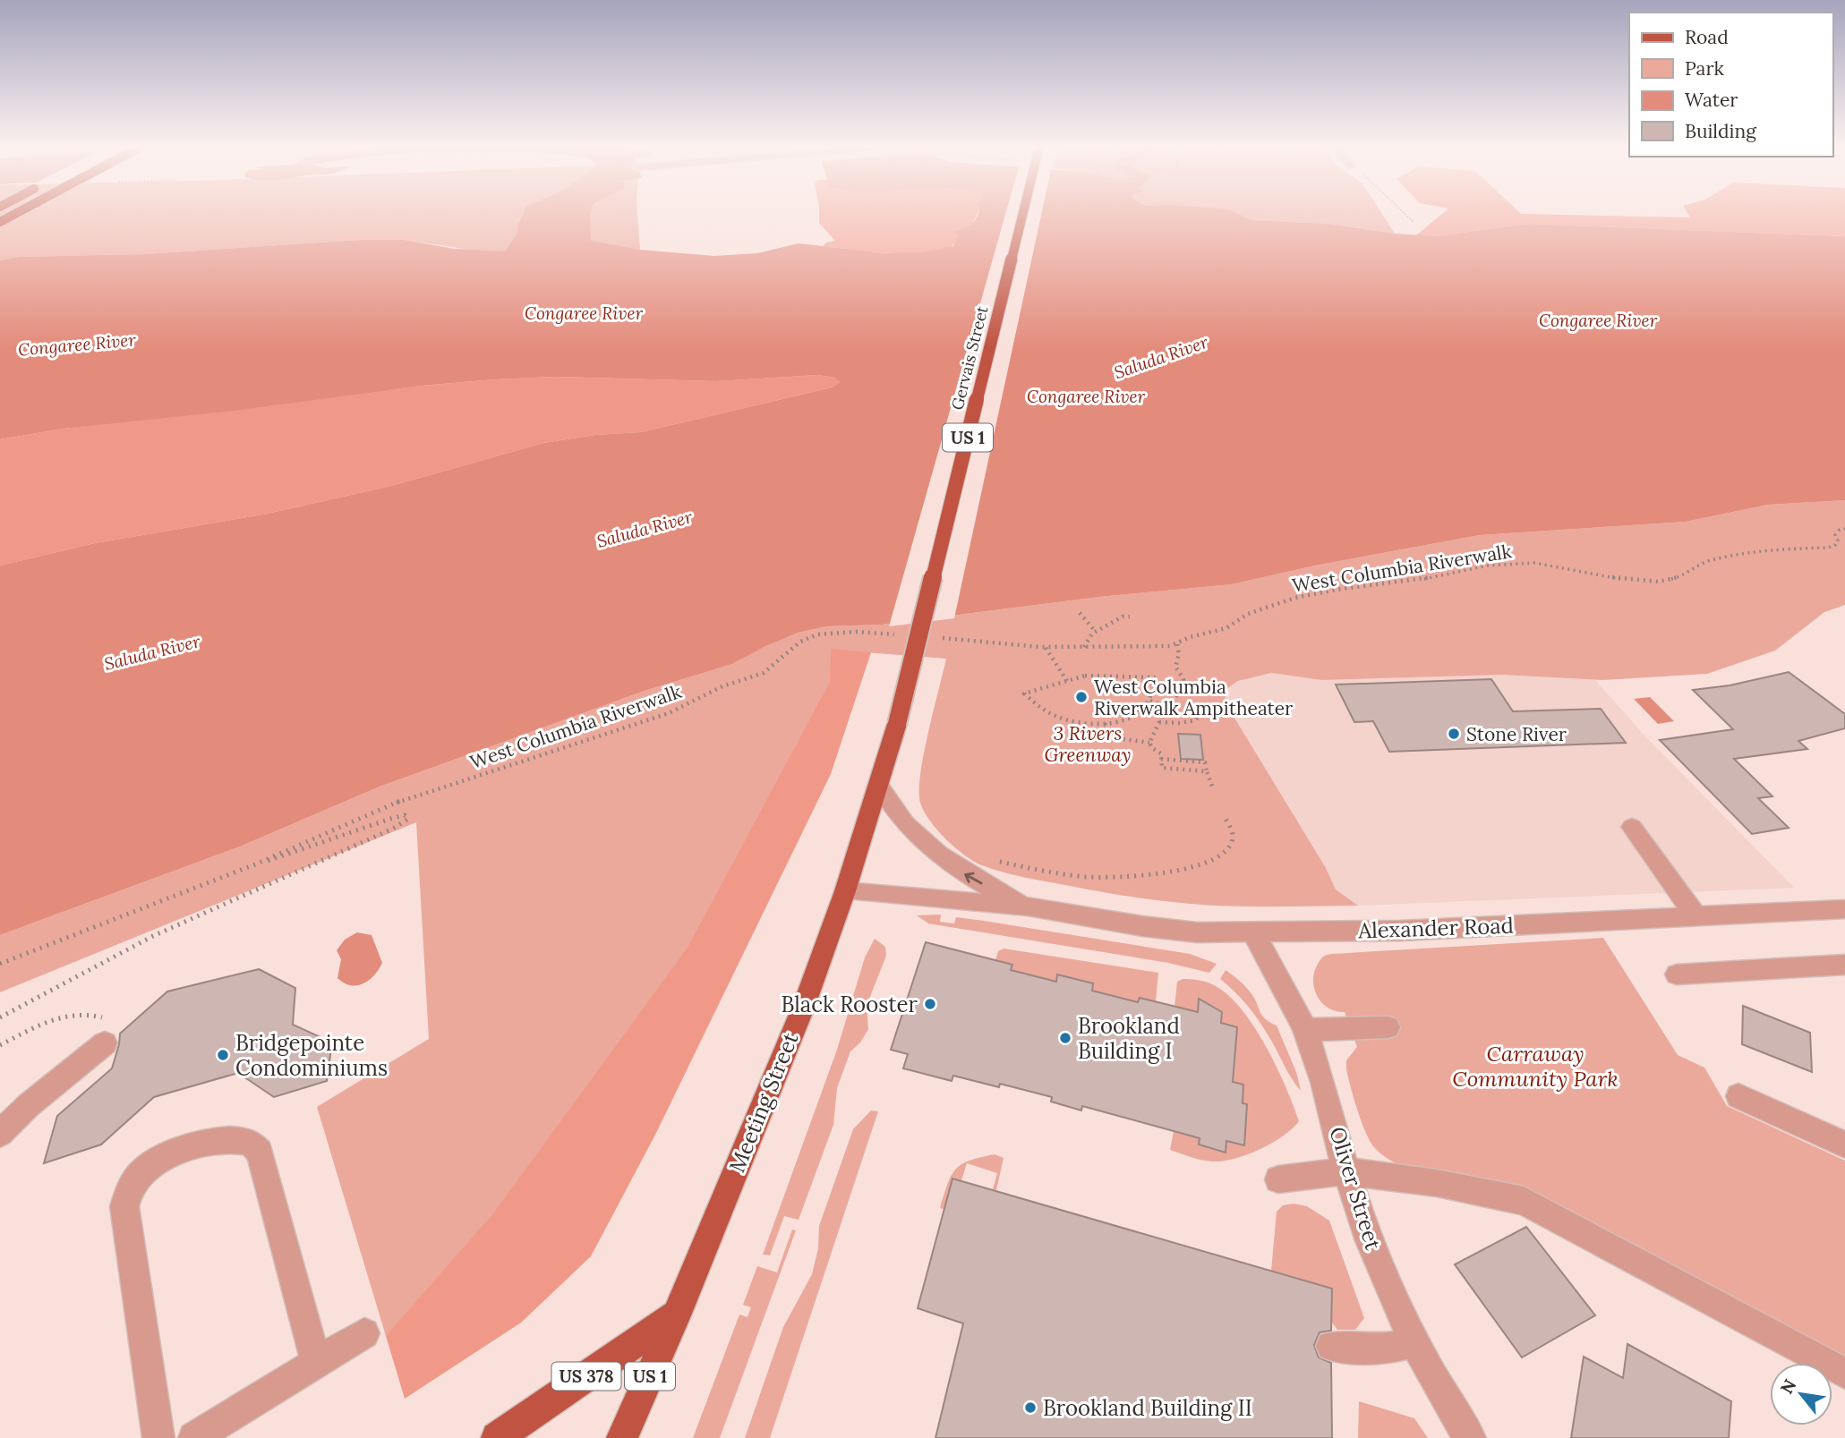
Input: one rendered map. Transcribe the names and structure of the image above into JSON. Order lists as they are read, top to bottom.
{
  "streets": {
    "main road": [
      "Gervais Street",
      "US 1",
      "Meeting Street",
      "US 378"
    ],
    "street": ["Alexander Road", "Oliver Street"],
    "path": ["West Columbia Riverwalk"]
  },
  "crossings": [
    ["Gervais Street", "Meeting Street"],
    ["Alexander Road", "Meeting Street"],
    ["Alexander Road", "Oliver Street"],
    ["Meeting Street", "US 378"]
  ],
  "water": ["Congaree River", "Saluda River"],
  "parks": ["3 Rivers Greenway", "Carraway Community Park"],
  "places": [
    "West Columbia Riverwalk Ampitheater",
    "Stone River",
    "Black Rooster",
    "Brookland Building I",
    "Bridgepointe Condominiums",
    "Brookland Building II"
  ],
  "legend": [
    "Road",
    "Park",
    "Water",
    "Building"
  ],
  "north": "top left"
}
